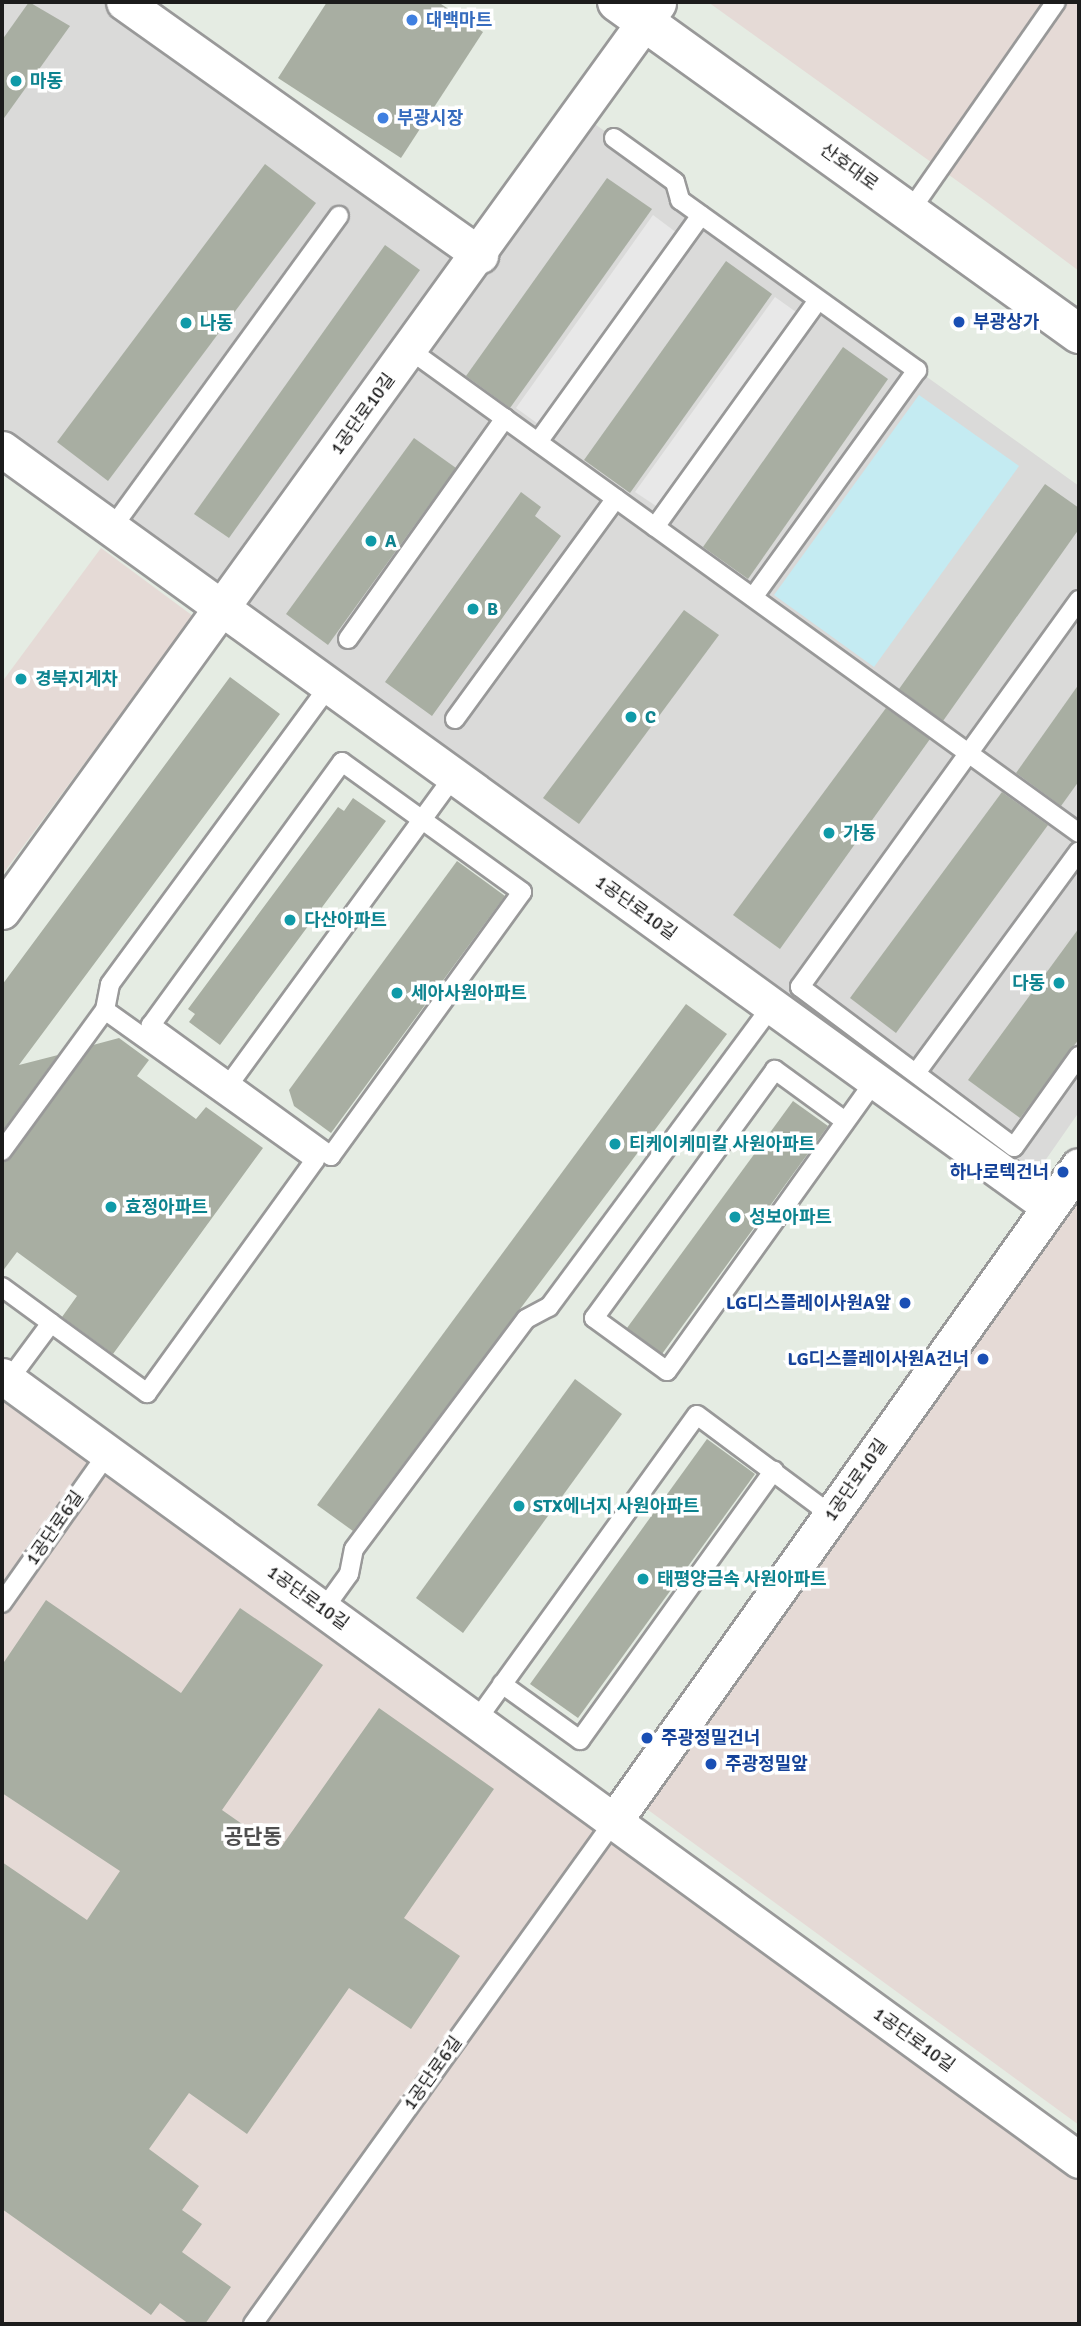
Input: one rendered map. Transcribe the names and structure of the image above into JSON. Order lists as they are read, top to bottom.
{
  "streets": {
    "street": ["산호대로", "1공단로10길"],
    "lane": ["1공단로6길"]
  },
  "crossings": [
    ["산호대로", "1공단로10길"],
    ["1공단로10길", "1공단로6길"]
  ],
  "districts": ["공단동"],
  "places": [
    "대백마트",
    "마동",
    "부광시장",
    "부광상가",
    "나동",
    "A",
    "B",
    "경북지게차",
    "C",
    "가동",
    "다산아파트",
    "다동",
    "세아사원아파트",
    "티케이케미칼 사원아파트",
    "하나로텍건너",
    "효정아파트",
    "성보아파트",
    "LG디스플레이사원A앞",
    "LG디스플레이사원A건너",
    "STX에너지 사원아파트",
    "태평양금속 사원아파트",
    "주광정밀건너",
    "주광정밀앞"
  ]
}
